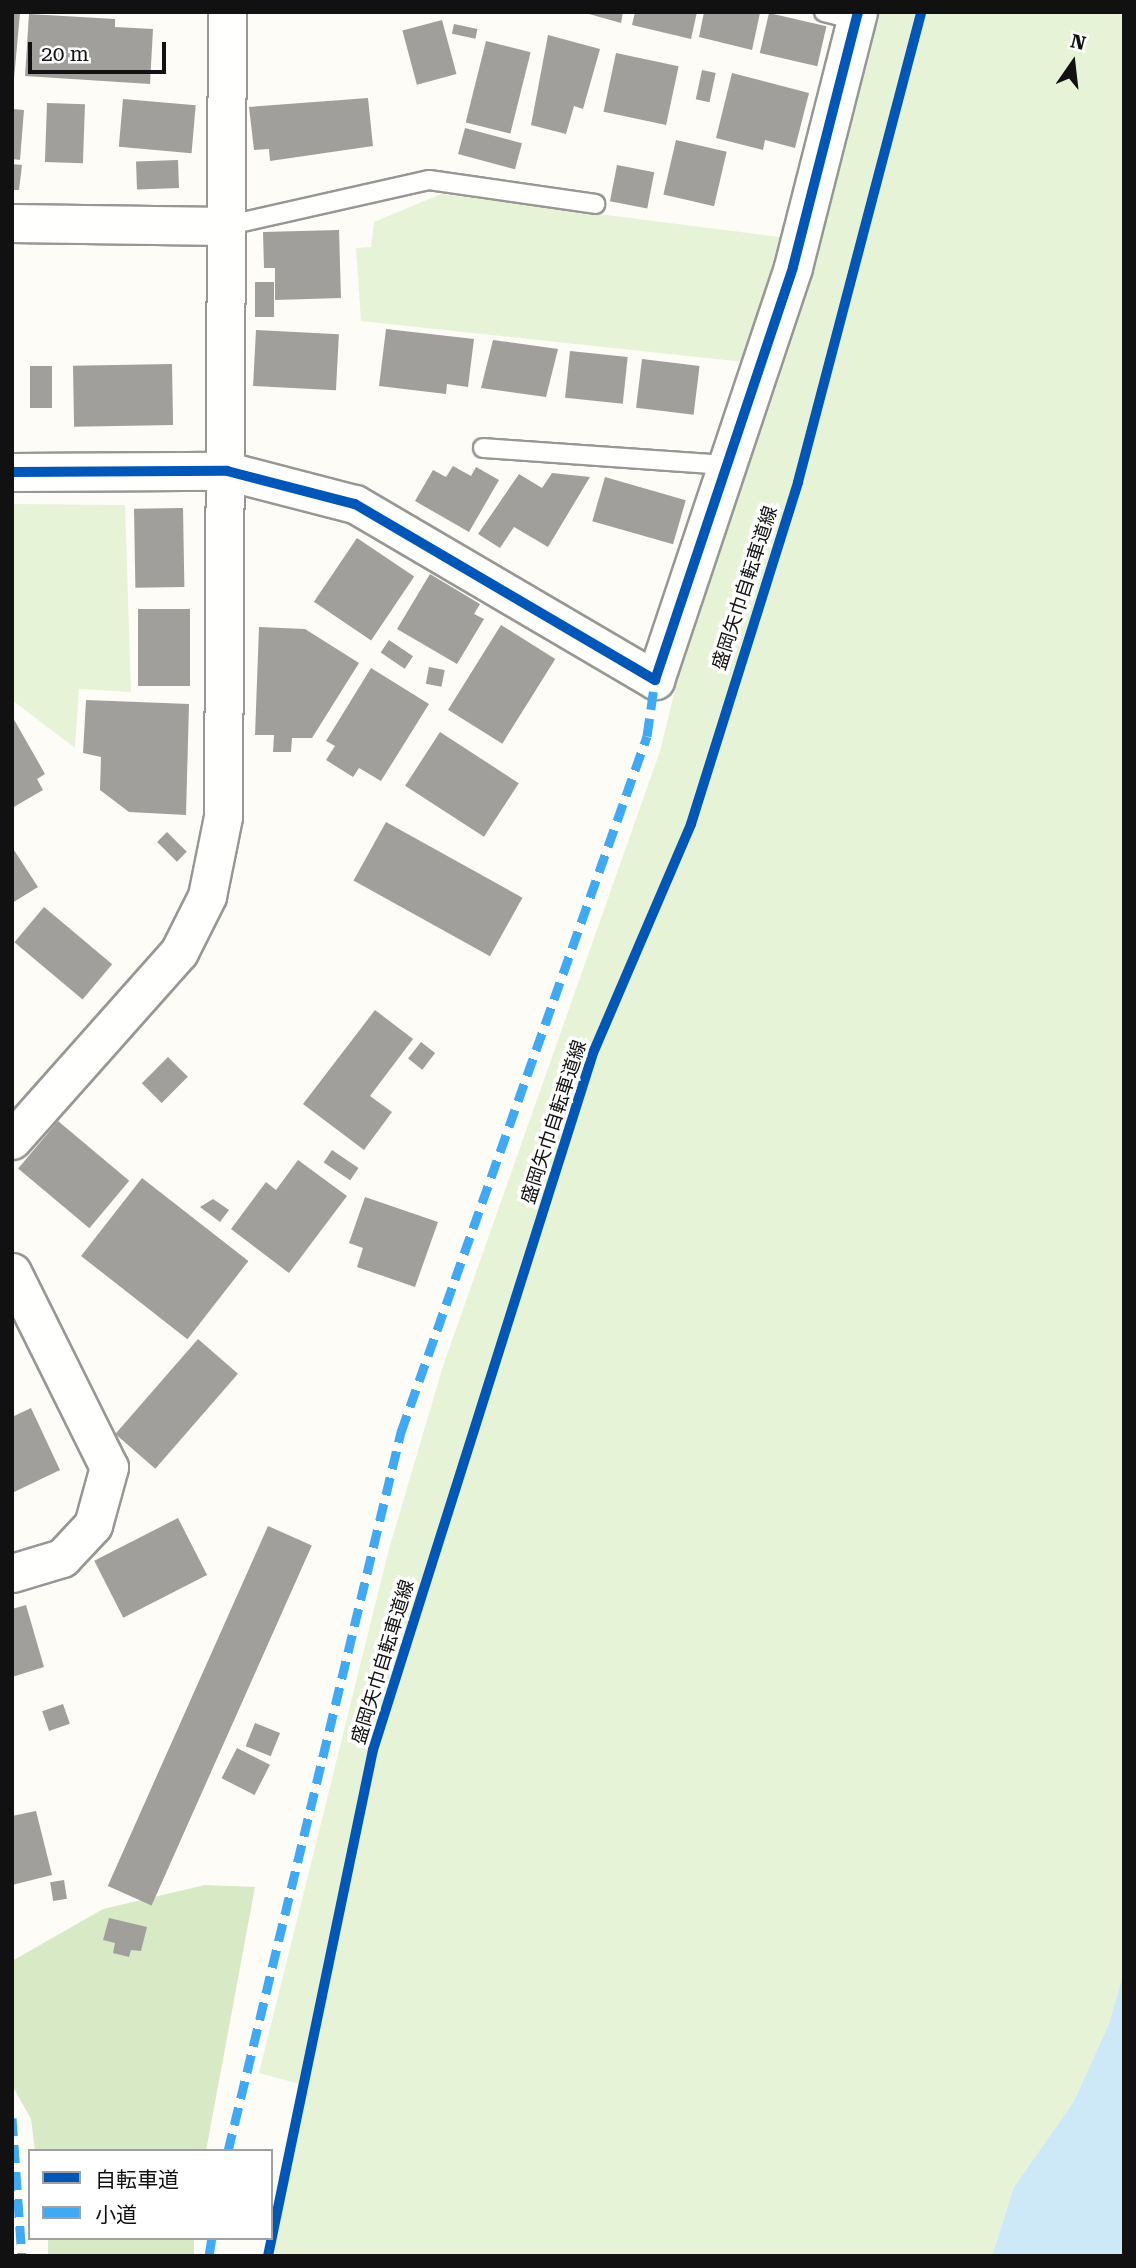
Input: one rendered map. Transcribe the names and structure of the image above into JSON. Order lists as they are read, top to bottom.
{
  "streets": {
    "cycle path": ["盛岡矢巾自転車道線"]
  },
  "legend": ["自転車道", "小道"],
  "scale_bar": "20 m",
  "north": "top"
}
